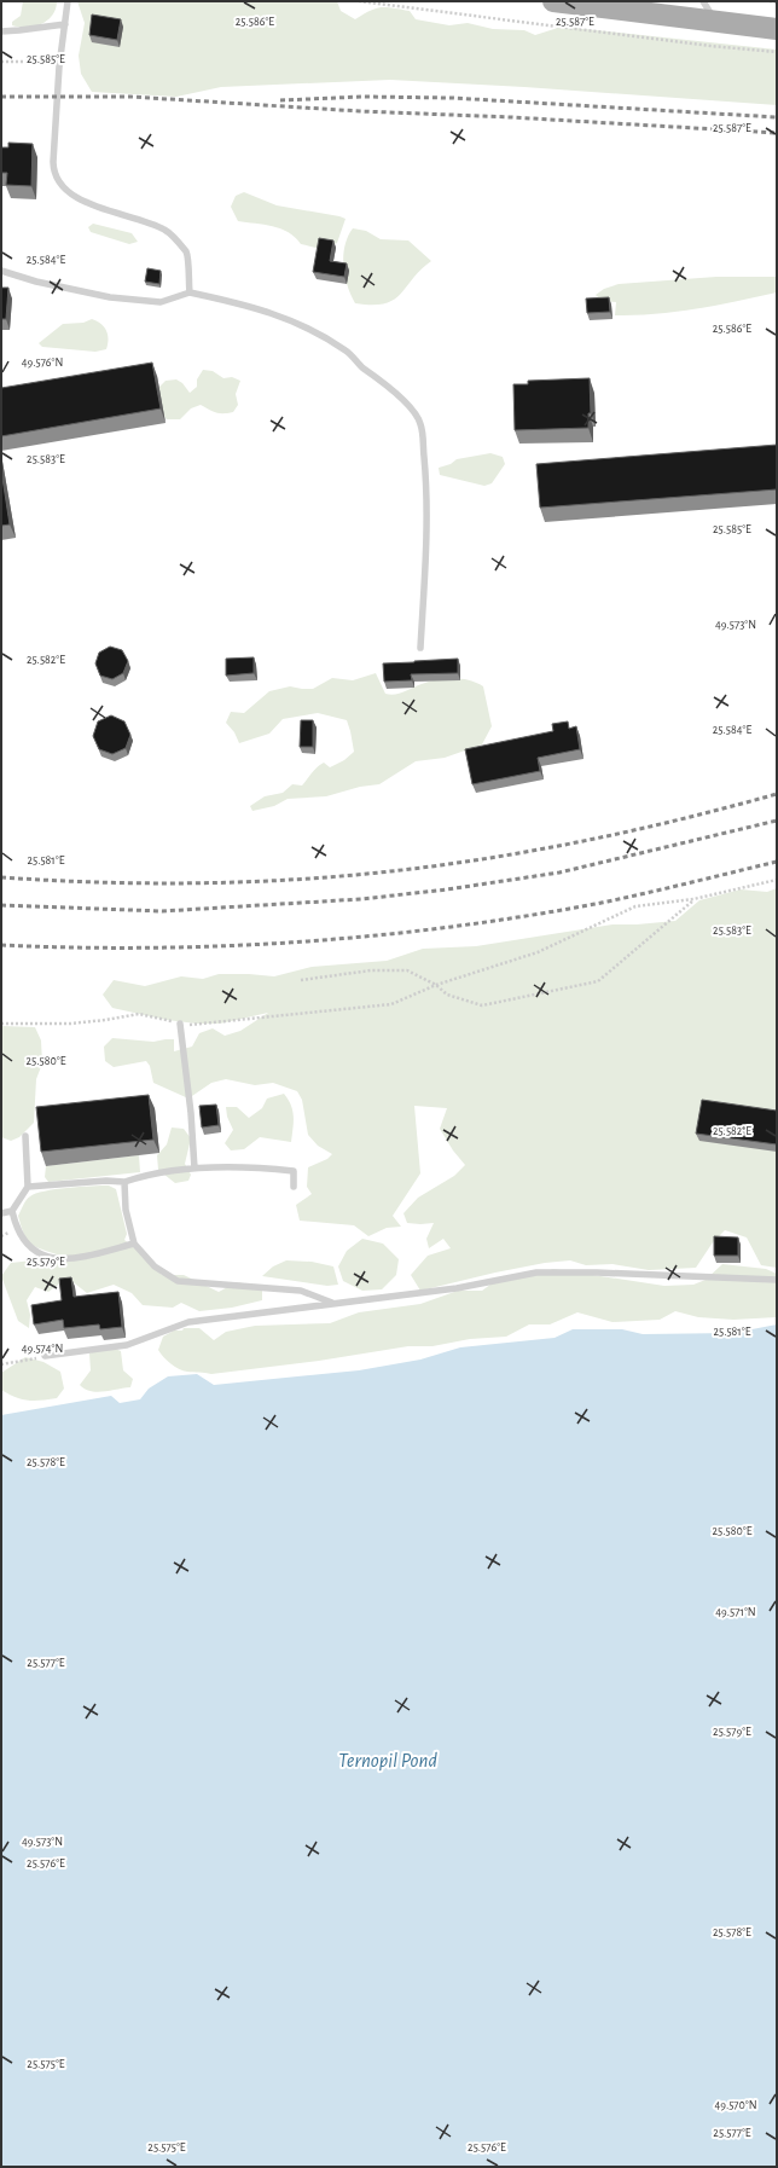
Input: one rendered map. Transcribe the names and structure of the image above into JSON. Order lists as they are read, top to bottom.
{
  "water": ["Ternopil Pond"],
  "coordinates": [
    "25.586°E",
    "25.587°E",
    "25.585°E",
    "25.584°E",
    "49.576°N",
    "25.583°E",
    "49.573°N",
    "25.582°E",
    "25.581°E",
    "25.580°E",
    "25.579°E",
    "49.574°N",
    "25.578°E",
    "49.571°N",
    "25.577°E",
    "25.576°E",
    "25.575°E",
    "49.570°N"
  ]
}
